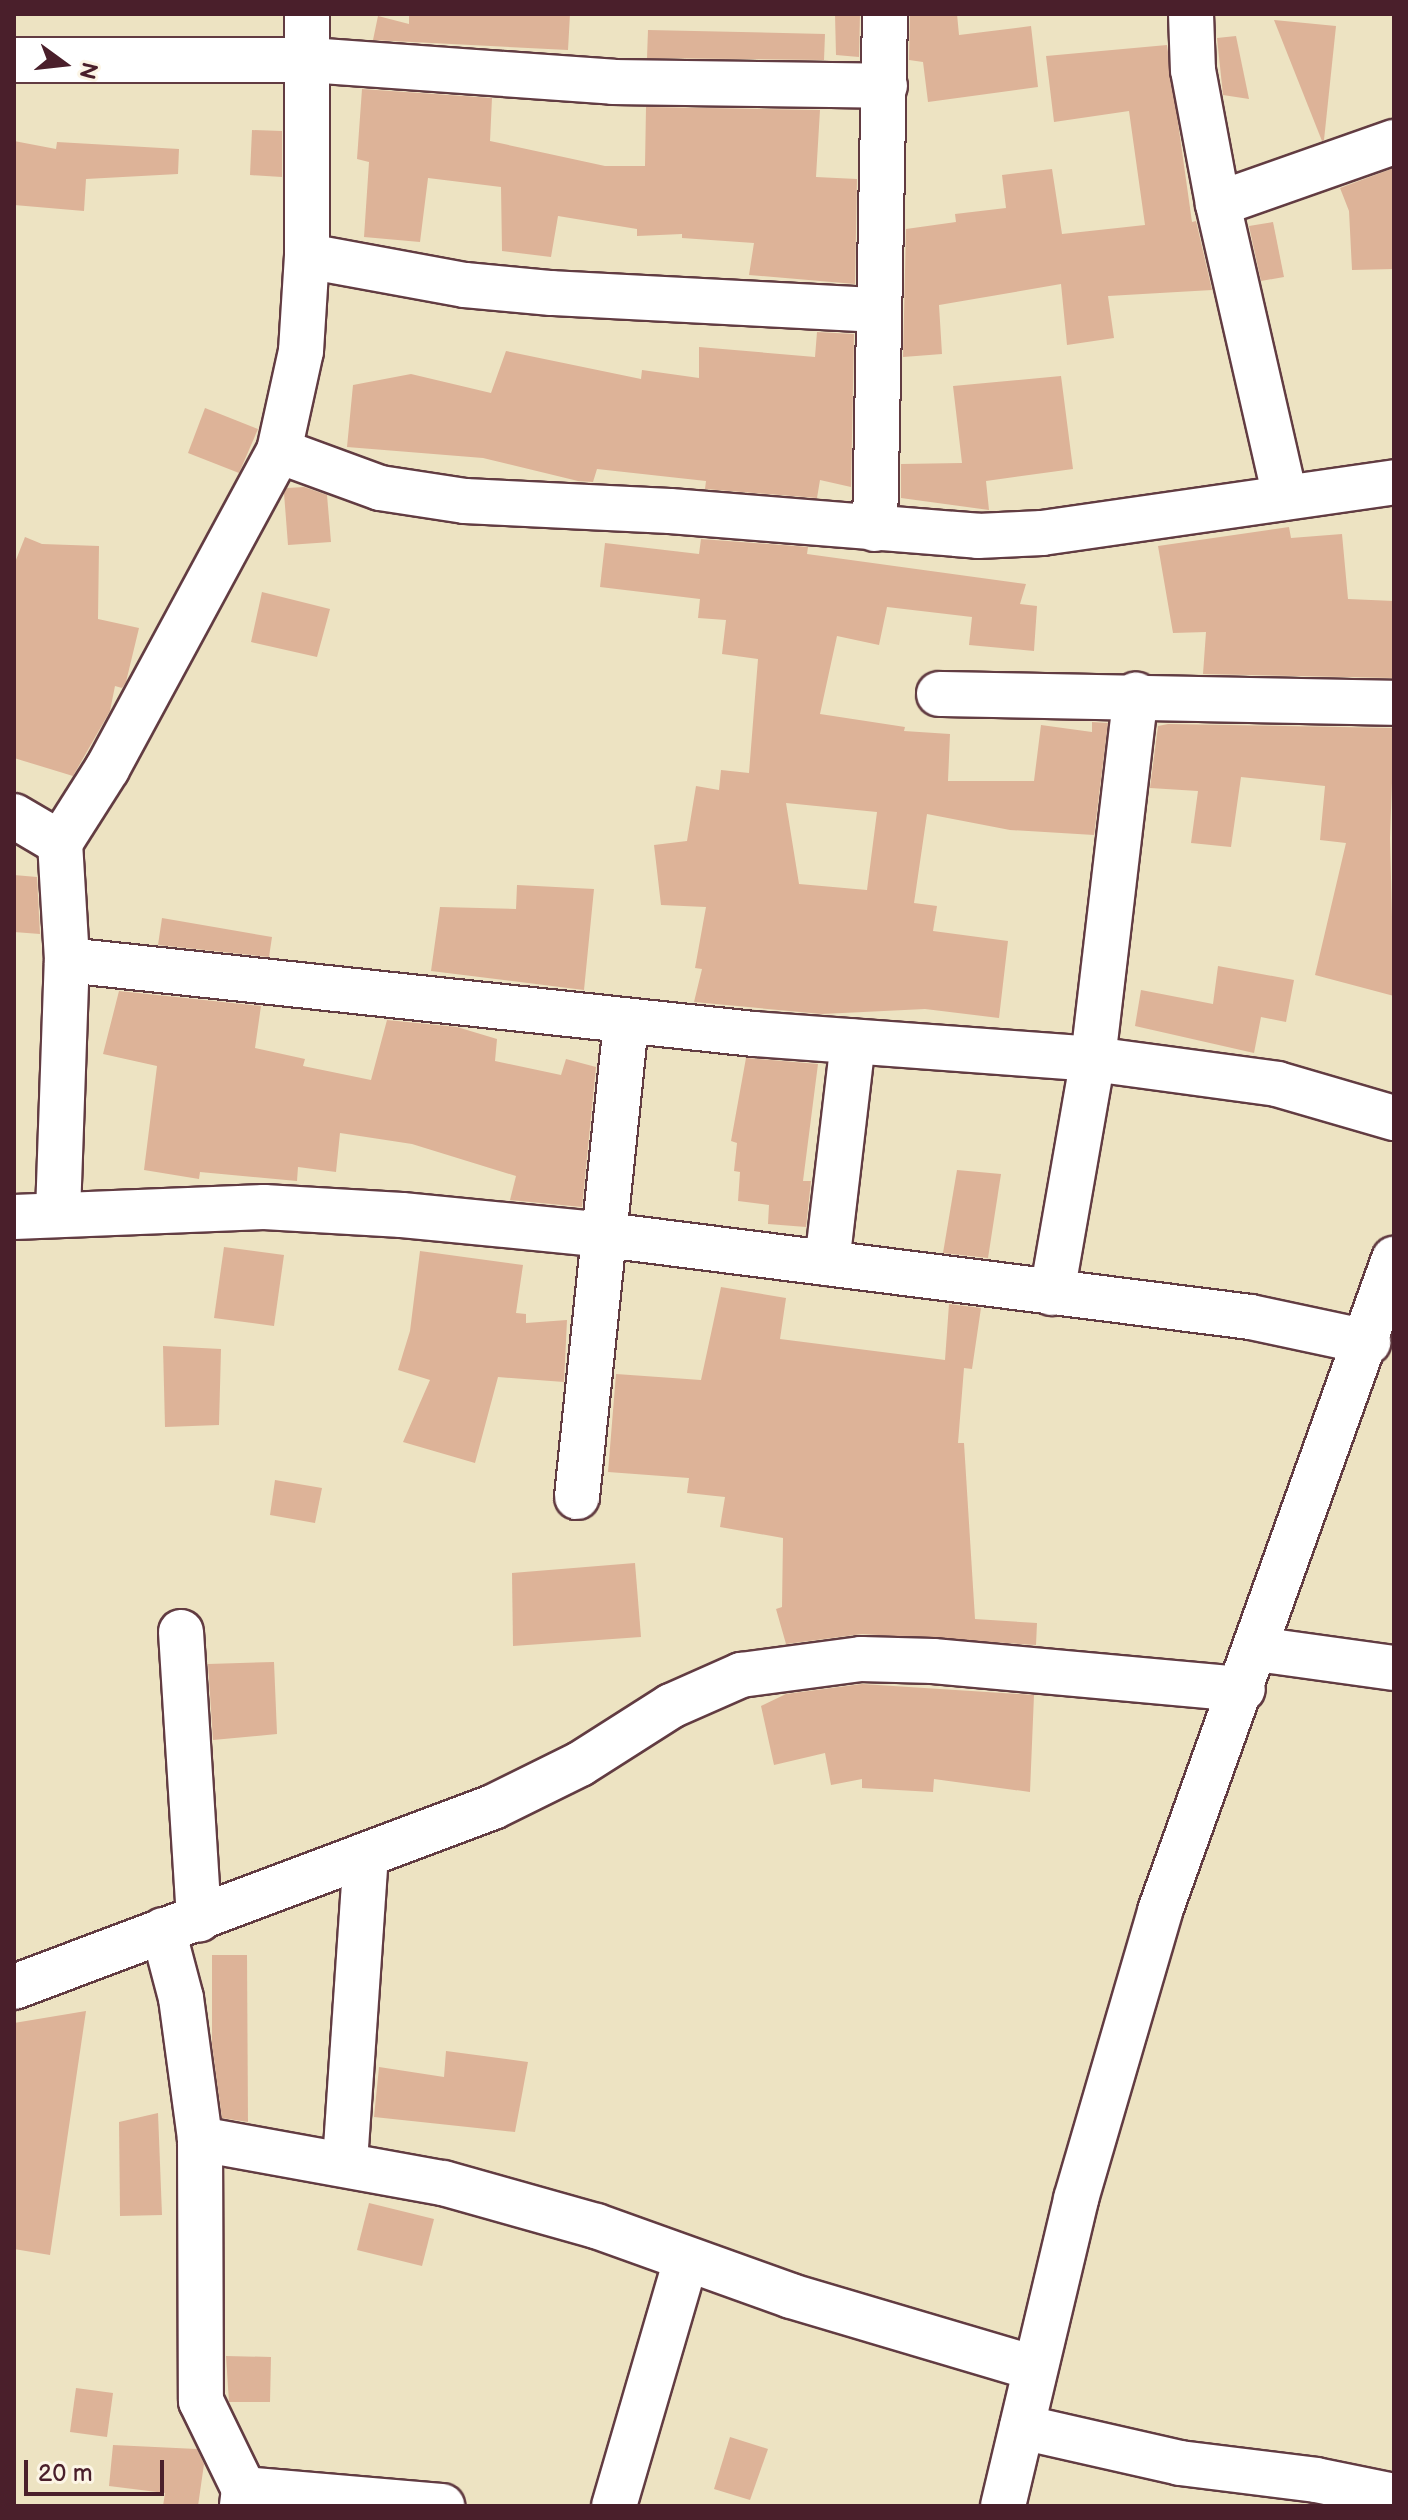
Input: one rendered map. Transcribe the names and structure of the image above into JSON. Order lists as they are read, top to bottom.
{
  "scale_bar": "20 m",
  "north": "right"
}
